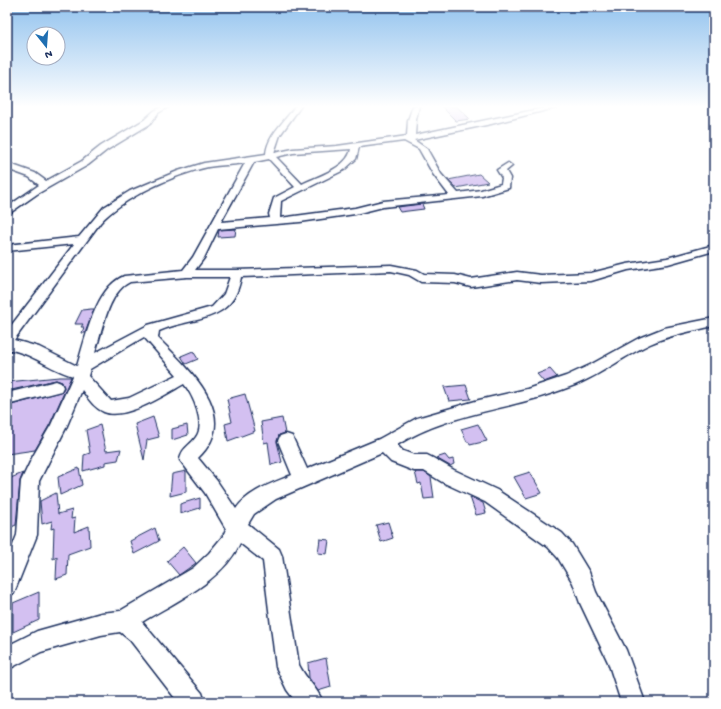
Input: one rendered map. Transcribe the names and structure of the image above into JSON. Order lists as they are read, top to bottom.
{
  "north": "bottom"
}
